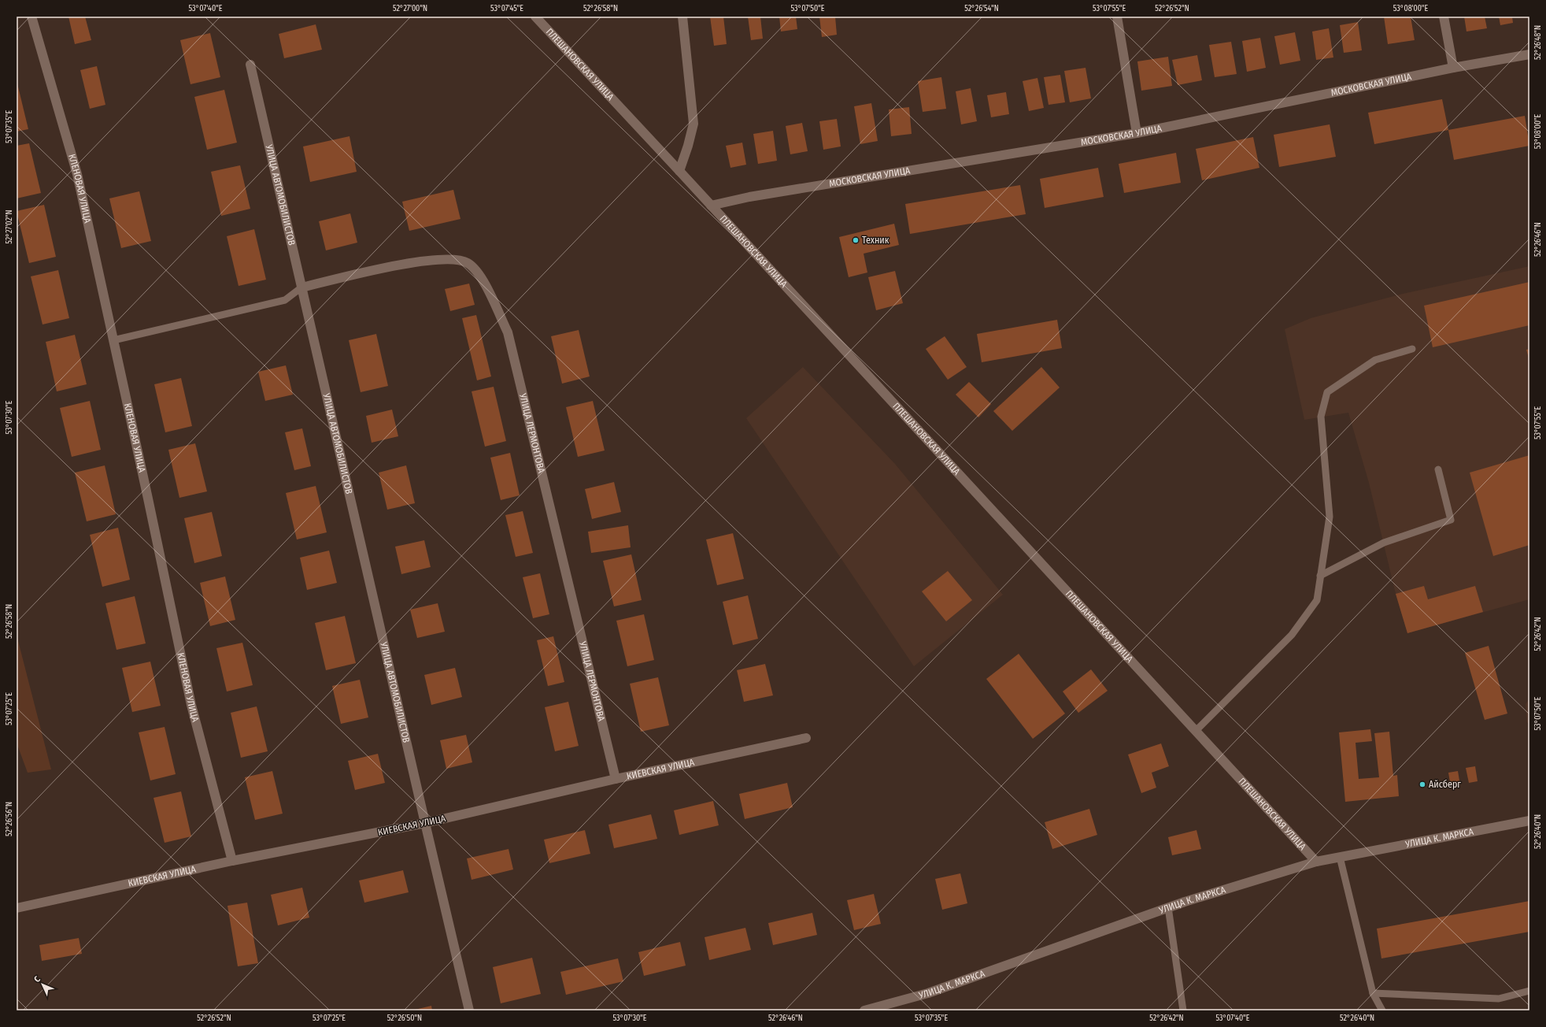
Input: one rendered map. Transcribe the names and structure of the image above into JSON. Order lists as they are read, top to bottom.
{
  "streets": {
    "street": [
      "ПЛЕШАНОВСКАЯ УЛИЦА",
      "МОСКОВСКАЯ УЛИЦА",
      "КЛЕНОВАЯ УЛИЦА",
      "УЛИЦА АВТОМОБИЛИСТОВ",
      "УЛИЦА ЛЕРМОНТОВА",
      "КИЕВСКАЯ УЛИЦА",
      "УЛИЦА К. МАРКСА"
    ]
  },
  "crossings": [
    ["ПЛЕШАНОВСКАЯ УЛИЦА", "МОСКОВСКАЯ УЛИЦА"],
    ["ПЛЕШАНОВСКАЯ УЛИЦА", "УЛИЦА К. МАРКСА"],
    ["КЛЕНОВАЯ УЛИЦА", "КИЕВСКАЯ УЛИЦА"],
    ["УЛИЦА АВТОМОБИЛИСТОВ", "УЛИЦА ЛЕРМОНТОВА"],
    ["УЛИЦА АВТОМОБИЛИСТОВ", "КИЕВСКАЯ УЛИЦА"],
    ["УЛИЦА ЛЕРМОНТОВА", "КИЕВСКАЯ УЛИЦА"]
  ],
  "places": ["Техник", "Айсберг"],
  "north": "top left",
  "coordinates": [
    "53°07'40\"E",
    "52°27'00\"N",
    "53°07'45\"E",
    "52°26'58\"N",
    "53°07'50\"E",
    "52°26'54\"N",
    "53°07'55\"E",
    "52°26'52\"N",
    "53°08'00\"E",
    "52°26'48\"N",
    "53°07'35\"E",
    "52°27'02\"N",
    "52°26'46\"N",
    "53°07'30\"E",
    "52°26'42\"N",
    "53°07'25\"E",
    "52°26'56\"N",
    "52°26'40\"N",
    "52°26'50\"N"
  ]
}
